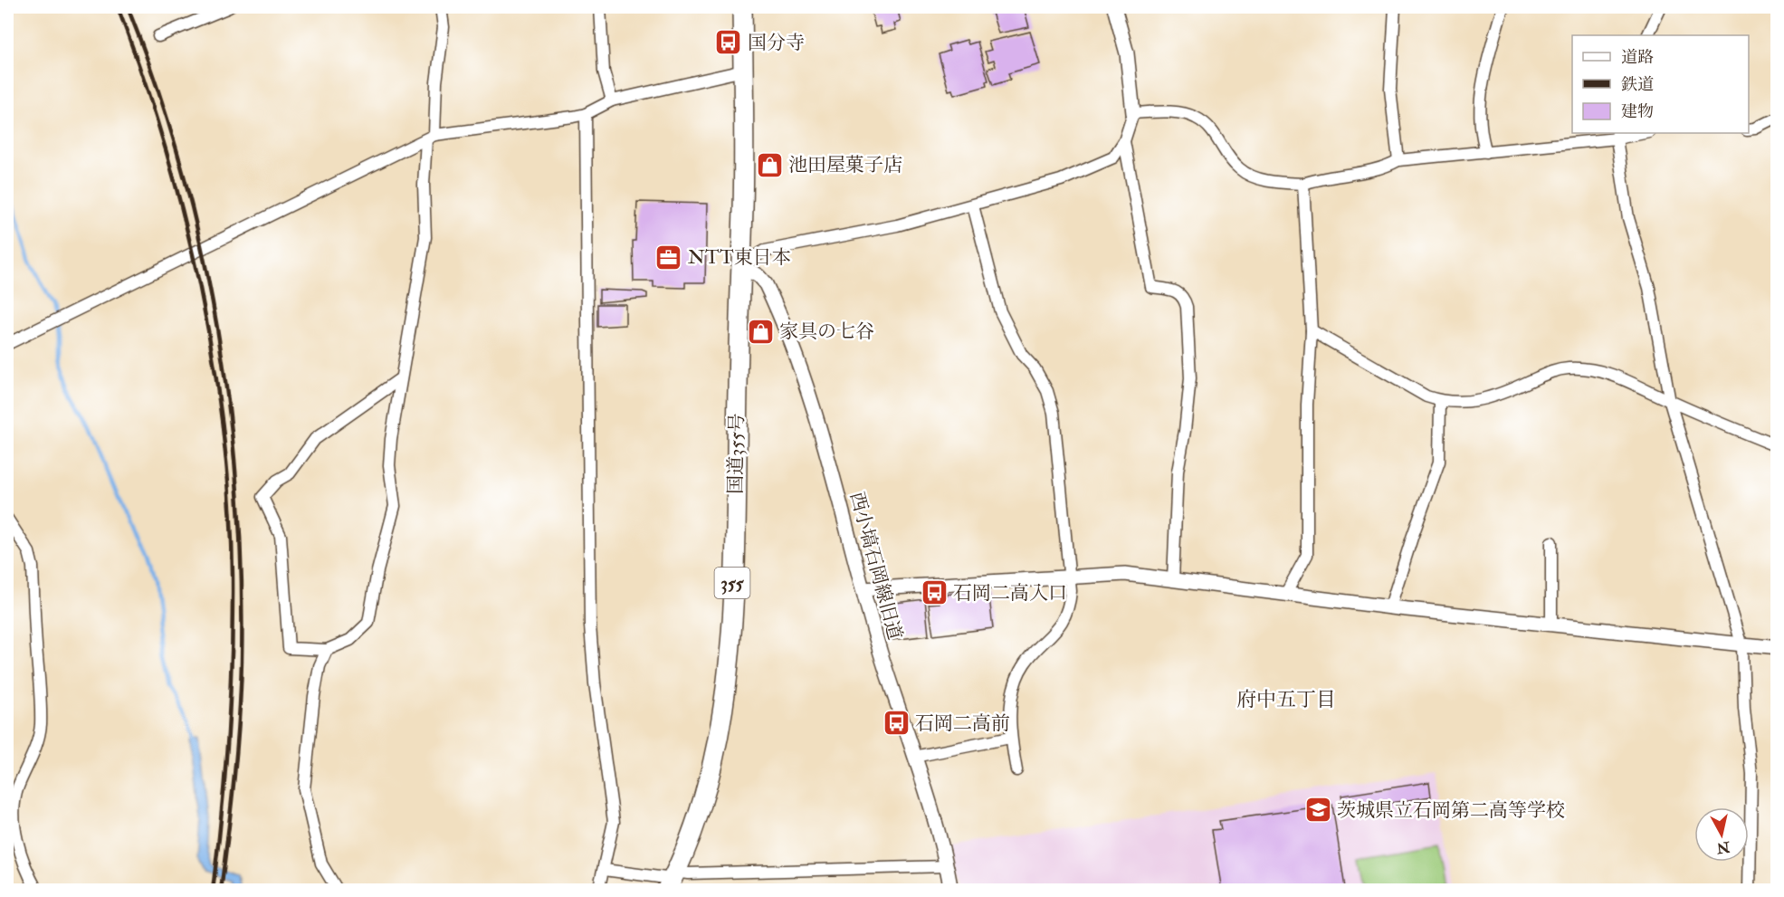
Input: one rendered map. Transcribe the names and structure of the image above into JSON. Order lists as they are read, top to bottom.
{
  "streets": {
    "highway": ["国道355号", "355"],
    "street": ["西小塙石岡線旧道"]
  },
  "crossings": [
    ["国道355号", "西小塙石岡線旧道"]
  ],
  "districts": ["府中五丁目"],
  "places": {
    "bus stop": ["国分寺", "石岡二高入口", "石岡二高前"],
    "shop": ["池田屋菓子店", "家具の七谷"],
    "office": ["NTT東日本"],
    "school or university": ["茨城県立石岡第二高等学校"]
  },
  "legend": ["道路", "鉄道", "建物"],
  "north": "bottom"
}
